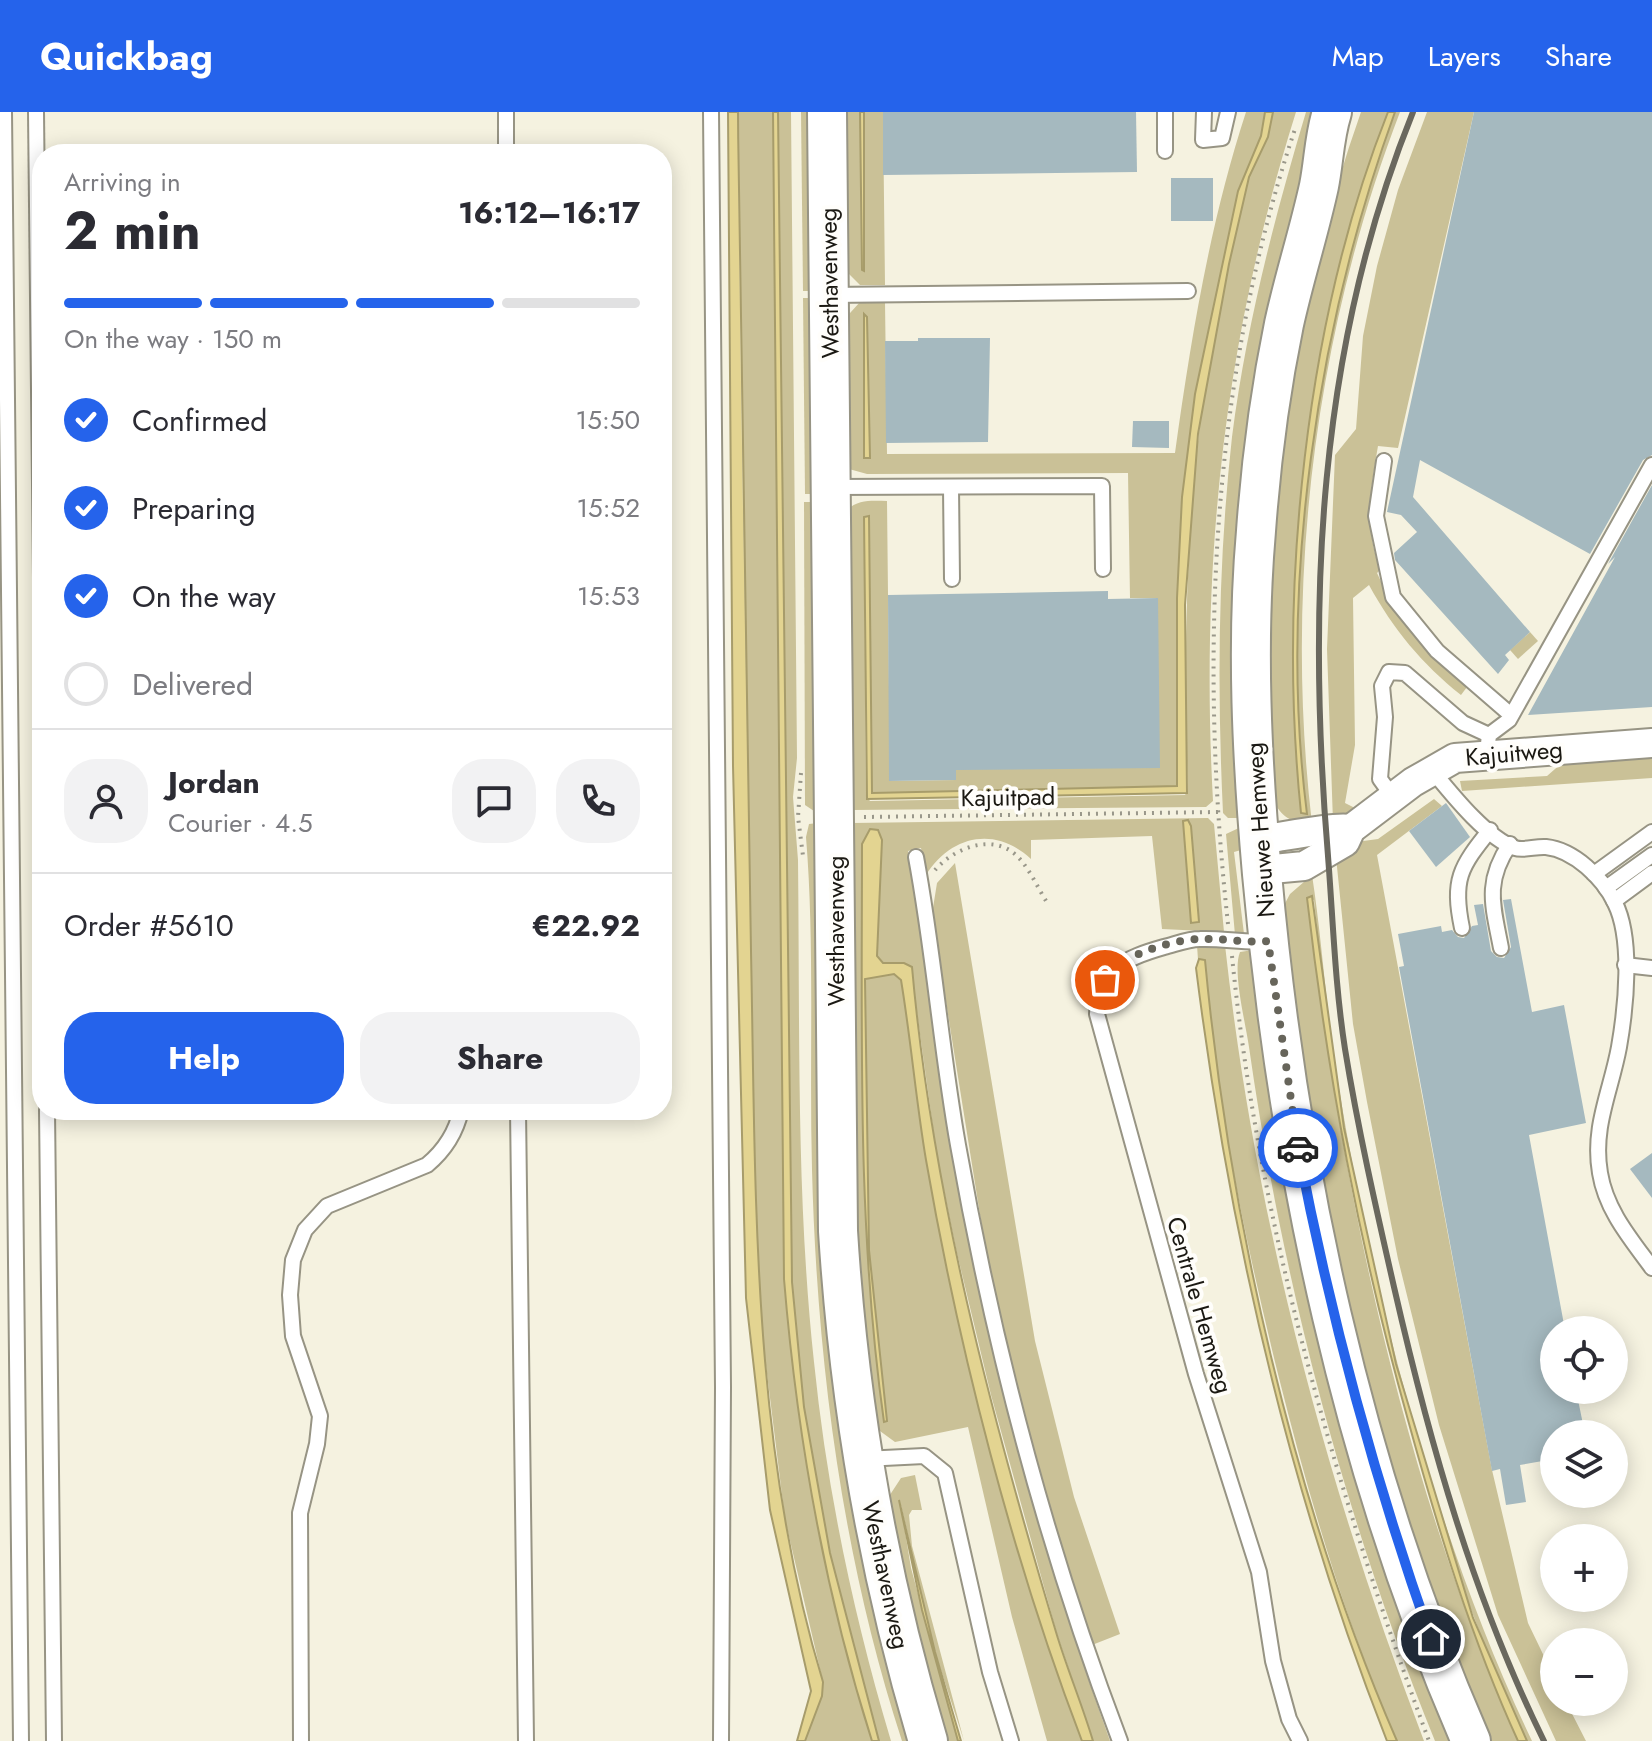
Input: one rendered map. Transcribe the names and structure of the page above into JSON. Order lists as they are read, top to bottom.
{
  "streets": {
    "main road": ["Westhavenweg", "Nieuwe Hemweg"],
    "street": ["Kajuitweg"],
    "lane": ["Centrale Hemweg"],
    "path": ["Kajuitpad"]
  },
  "crossings": [
    ["Westhavenweg", "Kajuitpad"],
    ["Kajuitweg", "Nieuwe Hemweg"],
    ["Nieuwe Hemweg", "Centrale Hemweg"]
  ],
  "page": {
    "header": "Quickbag",
    "nav": ["Map", "Layers", "Share"],
    "heading": ["2 min", "Arriving in", "16:12–16:17"],
    "panel": [
      "Jordan",
      "Courier · 4.5",
      "Order #5610",
      "€22.92"
    ],
    "bar": "On the way · 150 m",
    "list": [
      ["Confirmed", "15:50"],
      ["Preparing", "15:52"],
      ["On the way", "15:53"],
      "Delivered"
    ],
    "buttons": ["Help", "Share"],
    "map_buttons": ["+", "−"]
  }
}
